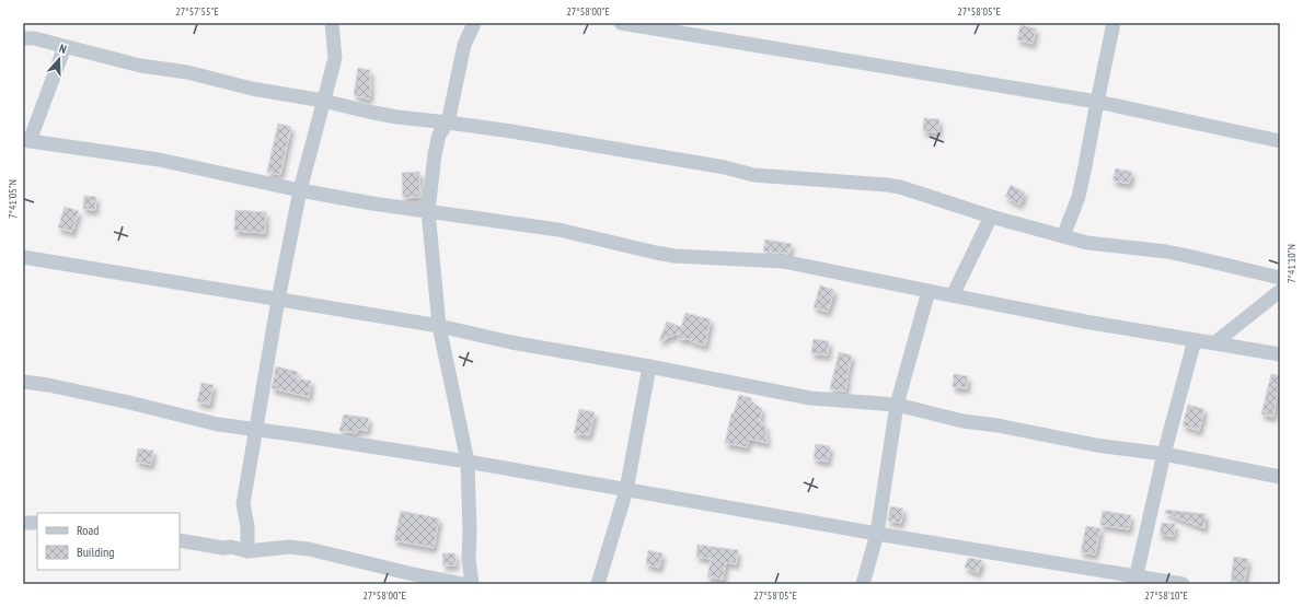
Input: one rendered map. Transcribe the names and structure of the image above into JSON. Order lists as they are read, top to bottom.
{
  "legend": ["Road", "Building"],
  "north": "top",
  "coordinates": [
    "27°57'55\"E",
    "27°58'00\"E",
    "27°58'05\"E",
    "7°41'05\"N",
    "7°41'10\"N",
    "27°58'10\"E"
  ]
}
